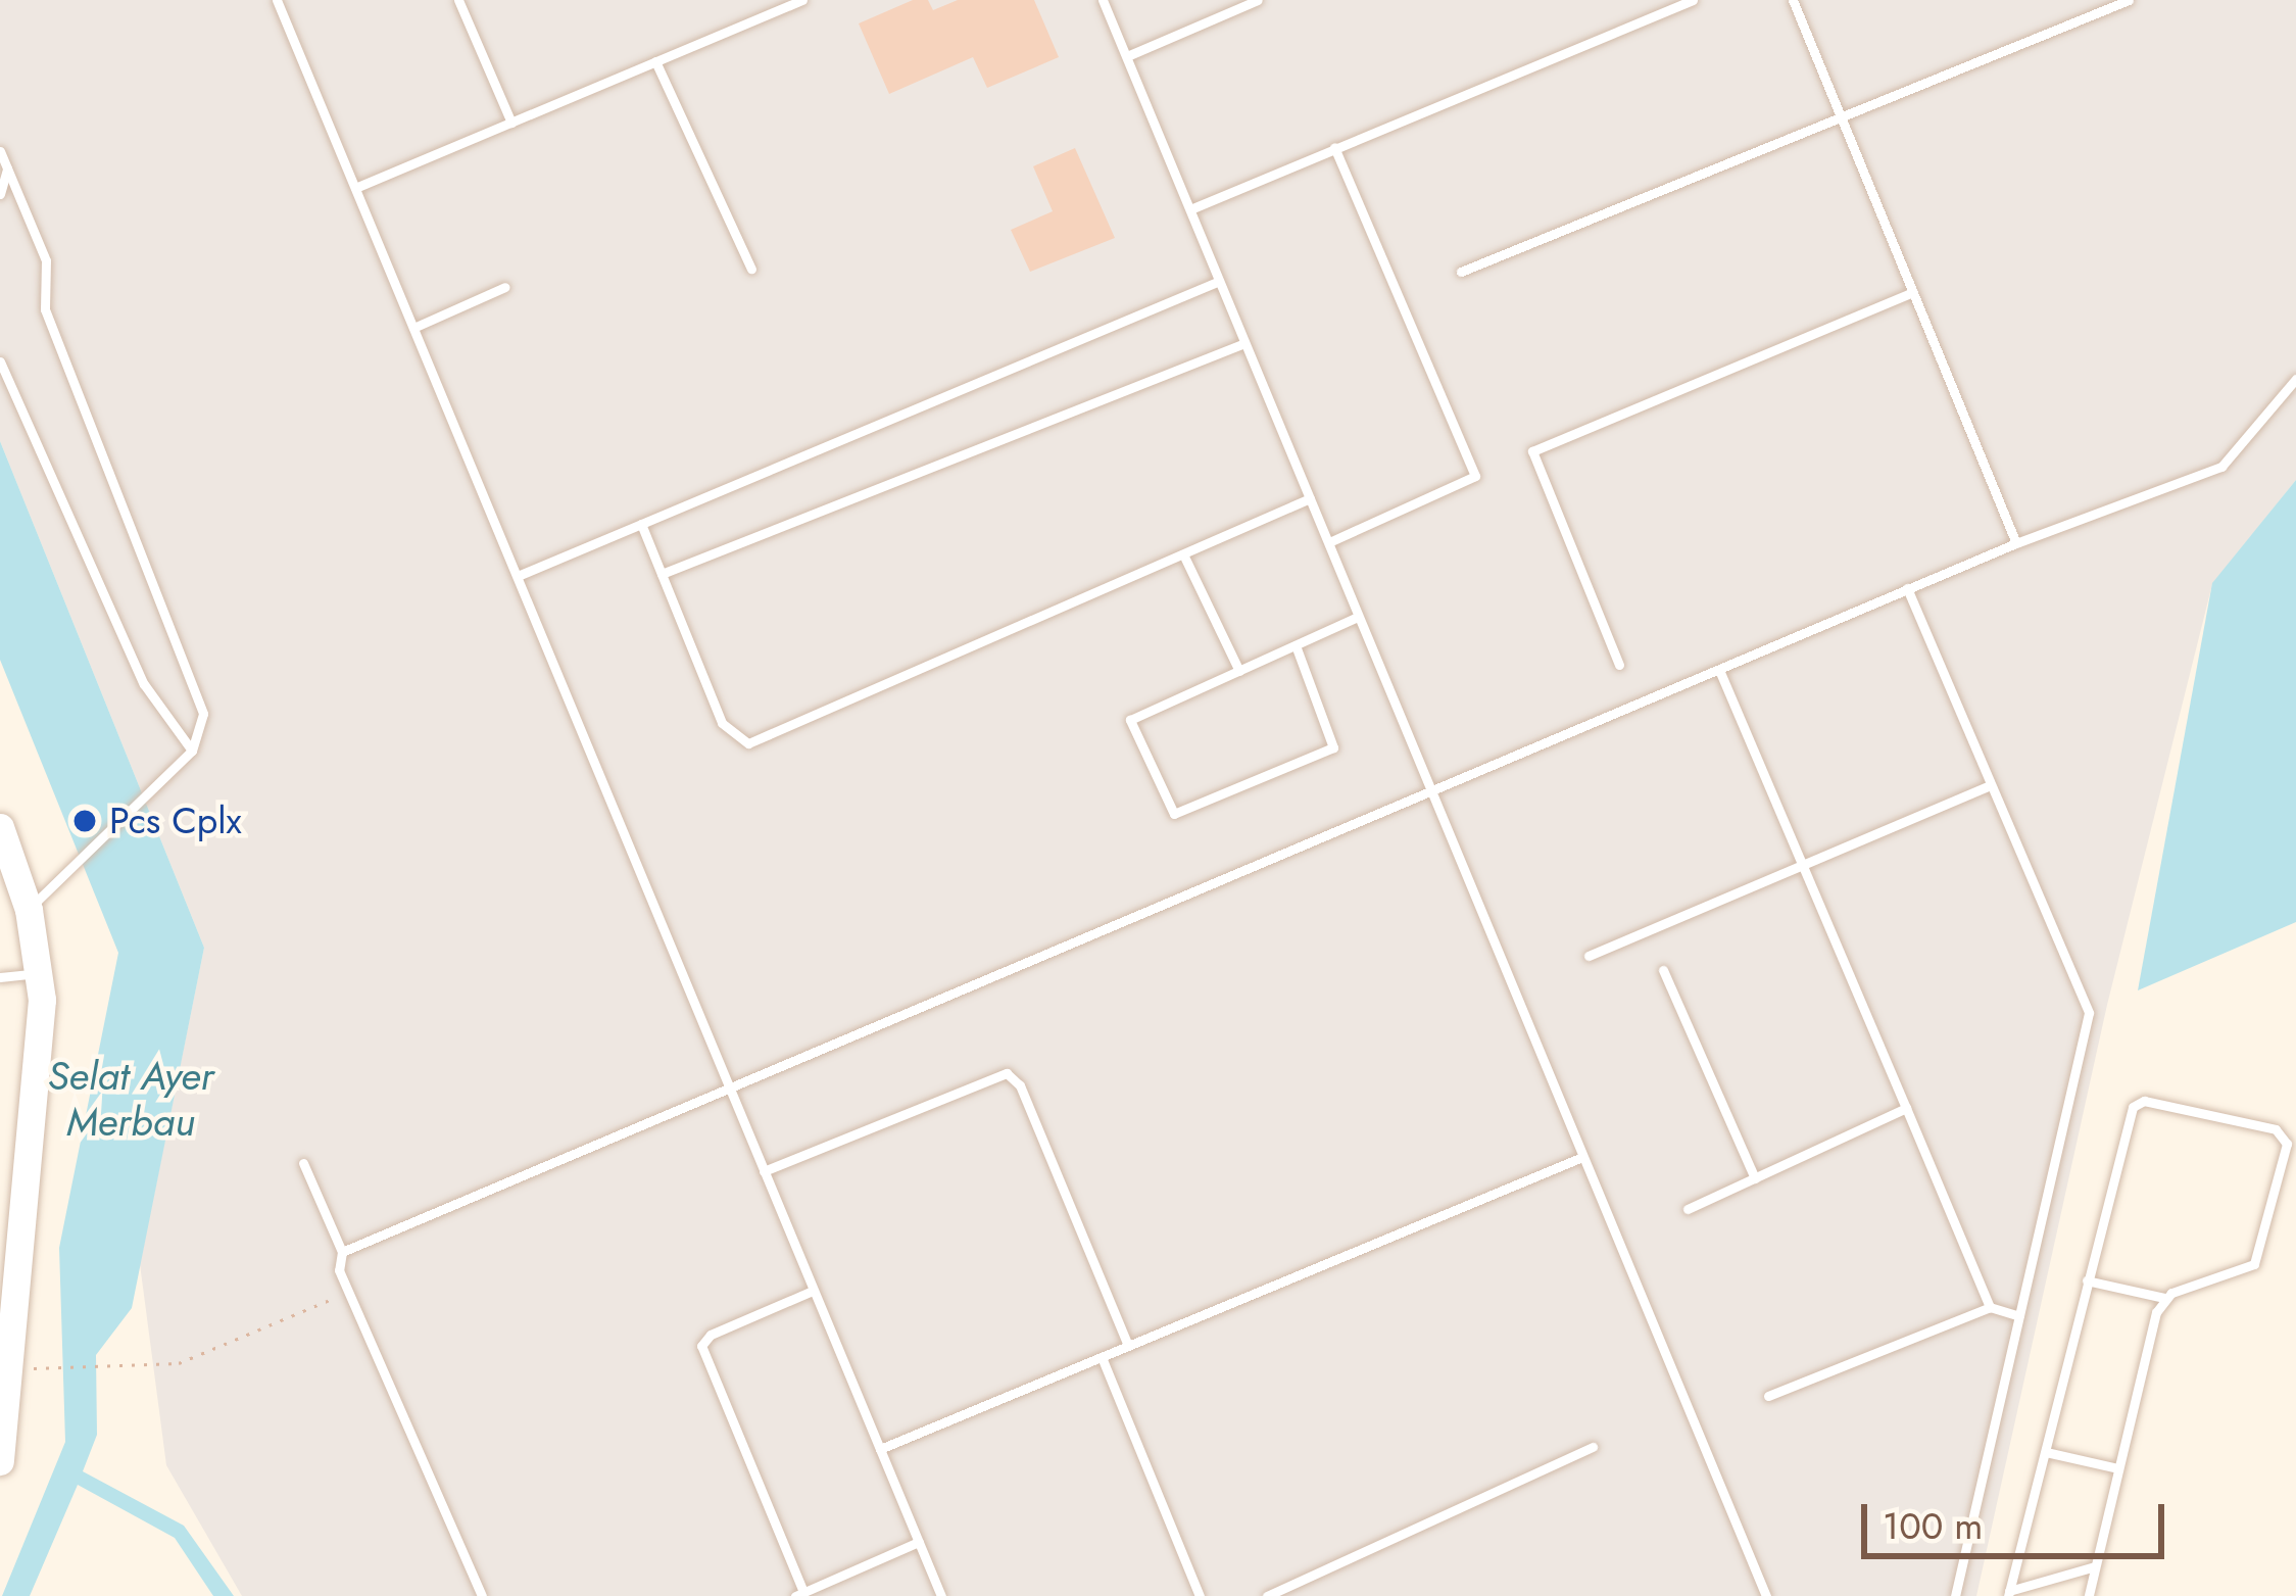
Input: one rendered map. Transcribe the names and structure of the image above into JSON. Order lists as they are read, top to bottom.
{
  "water": ["Selat Ayer Merbau"],
  "places": ["Pcs Cplx"],
  "scale_bar": "100 m"
}
